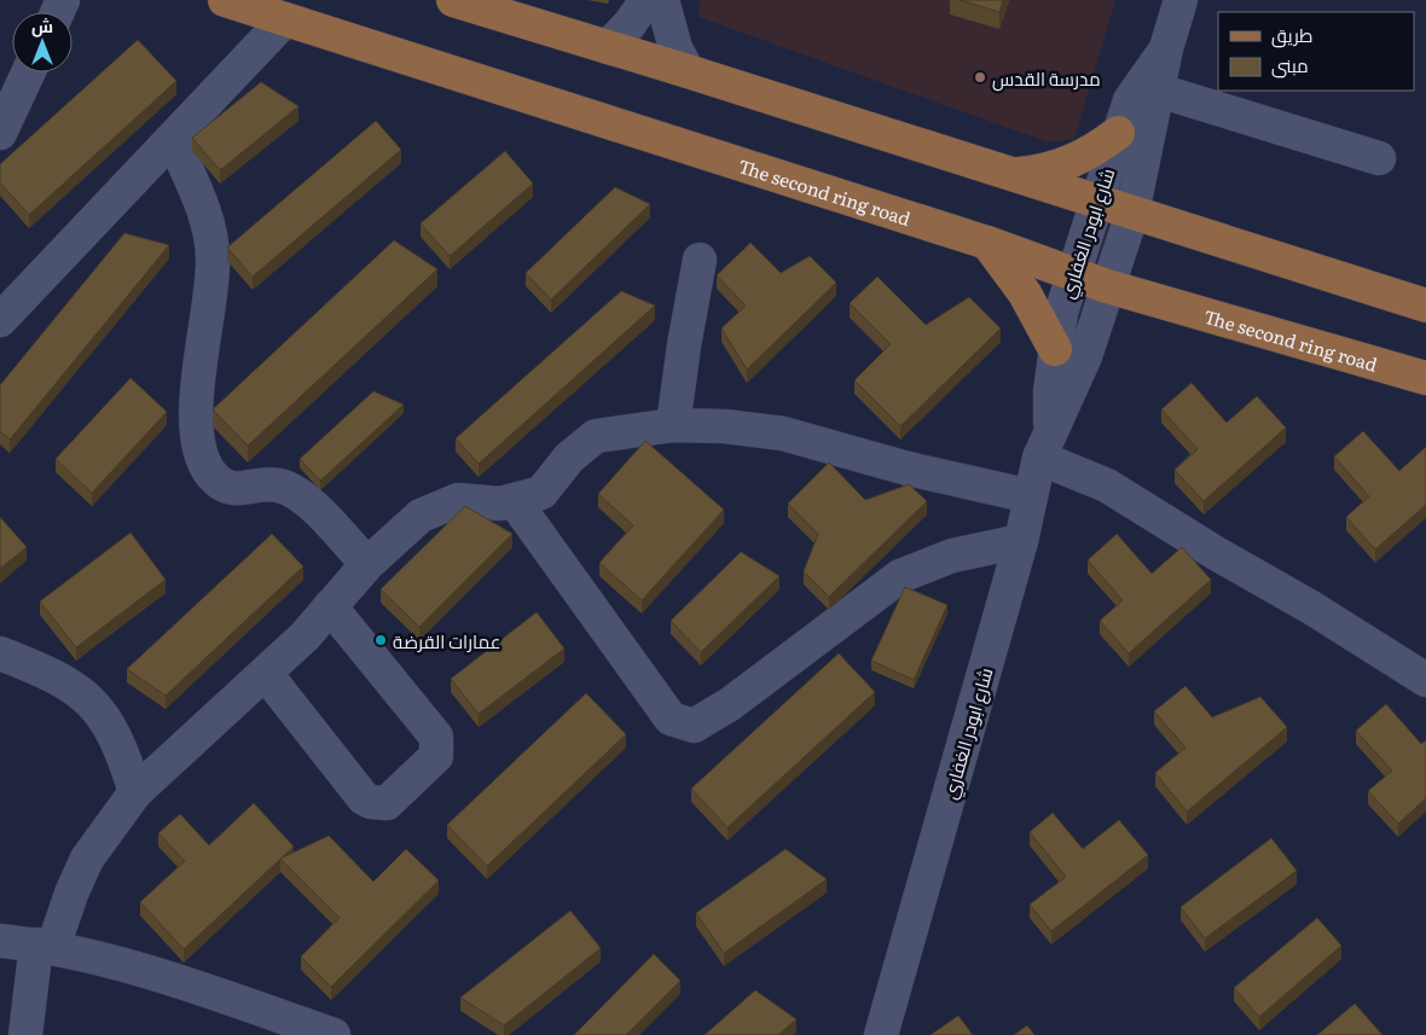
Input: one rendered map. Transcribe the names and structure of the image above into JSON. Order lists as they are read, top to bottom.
{
  "streets": {
    "main road": ["The second ring road"],
    "street": ["شارع ابودر الغفاري"]
  },
  "crossings": [
    ["The second ring road", "شارع ابودر الغفاري"]
  ],
  "places": ["مدرسة القدس", "عمارات القرضة"],
  "legend": ["طريق", "مبنى"],
  "north": "top"
}
